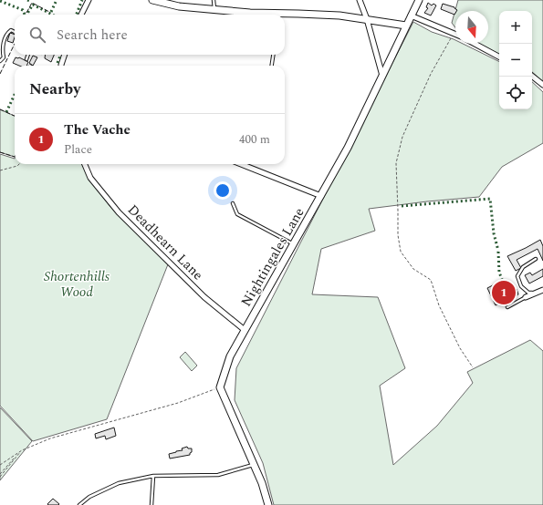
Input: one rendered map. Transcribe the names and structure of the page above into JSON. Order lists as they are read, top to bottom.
{
  "streets": {
    "main road": ["Nightingales Lane"],
    "street": ["Deadhearn Lane"]
  },
  "crossings": [
    ["Deadhearn Lane", "Nightingales Lane"]
  ],
  "parks": ["Shortenhills Wood"],
  "north": "bottom",
  "page": {
    "map_buttons": ["+", "−"],
    "search": "Search here",
    "heading": "Nearby",
    "list": [
      {
        "mark": "1",
        "name": "The Vache",
        "note": "Place",
        "value": "400 m"
      }
    ],
    "pins": "1"
  }
}
